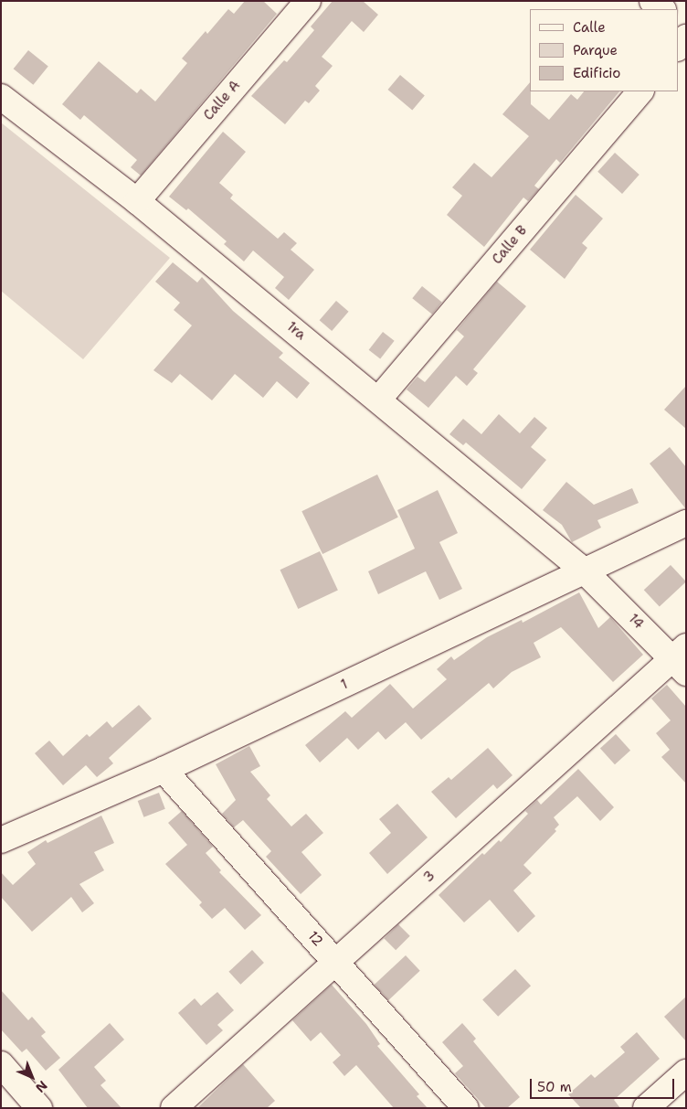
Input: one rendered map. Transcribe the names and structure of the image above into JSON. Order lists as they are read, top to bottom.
{
  "streets": {
    "street": [
      "Calle A",
      "Calle B",
      "1ra",
      "14",
      "1",
      "3",
      "12"
    ]
  },
  "crossings": [
    ["Calle A", "1ra"],
    ["Calle B", "1ra"],
    ["1ra", "14"],
    ["1ra", "1"],
    ["14", "1"],
    ["14", "3"],
    ["1", "12"],
    ["3", "12"]
  ],
  "legend": ["Calle", "Parque", "Edificio"],
  "scale_bar": "50 m",
  "north": "bottom right"
}
